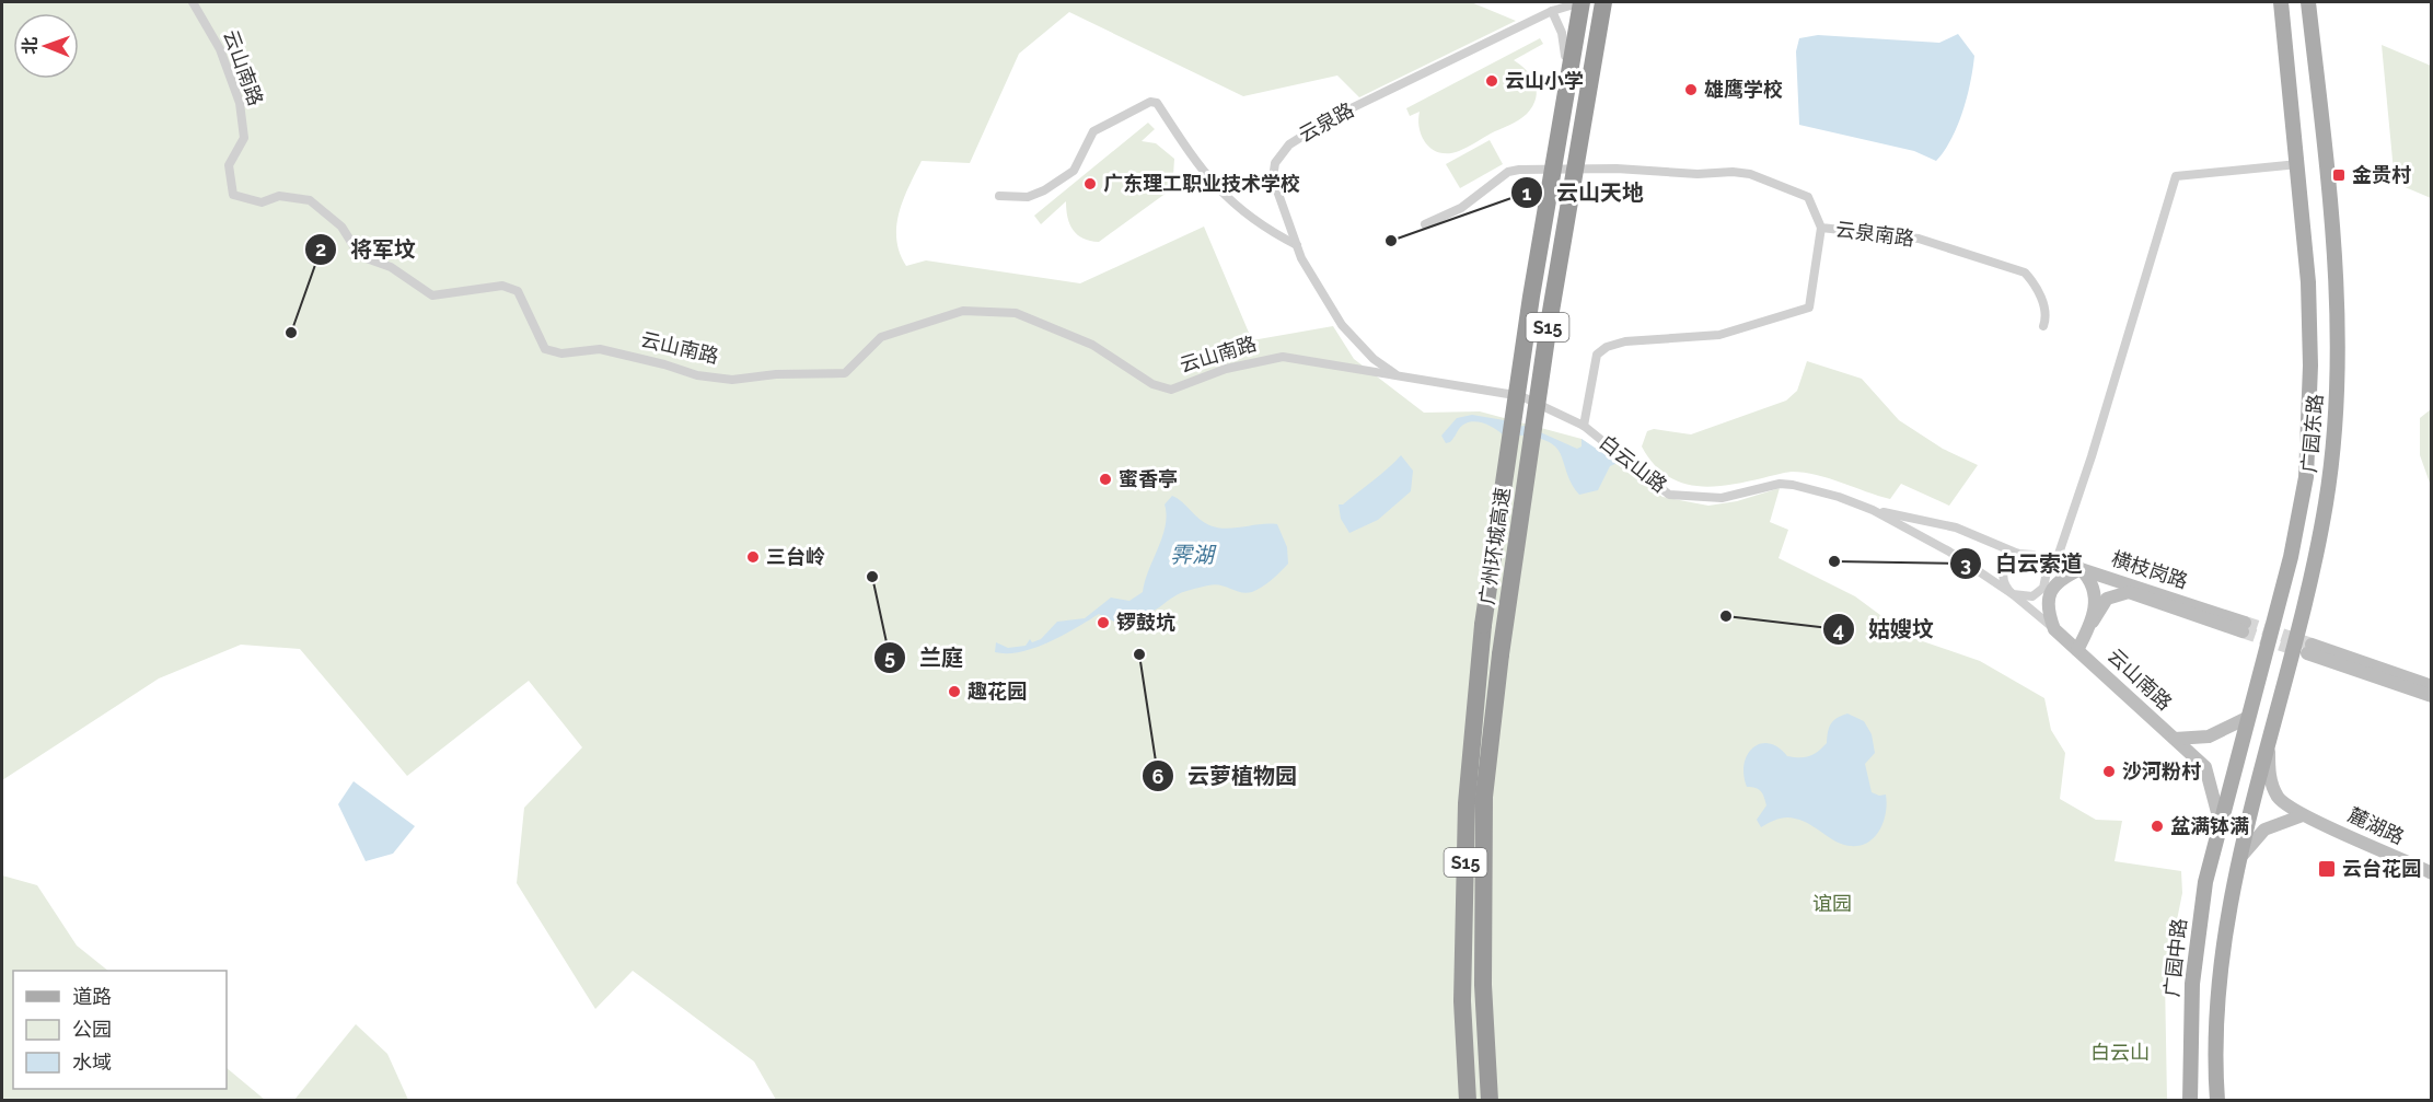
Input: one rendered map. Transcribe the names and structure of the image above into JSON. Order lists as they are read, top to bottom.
{
  "streets": {
    "highway": ["S15", "广州环城高速"],
    "main road": [
      "云山南路",
      "广园东路",
      "横枝岗路",
      "麓湖路",
      "广园中路"
    ],
    "street": ["云泉路", "云泉南路", "白云山路"]
  },
  "crossings": [
    ["云山南路", "云泉路"],
    ["云山南路", "广园东路"],
    ["云山南路", "白云山路"],
    ["云山南路", "广园中路"],
    ["云泉路", "白云山路"],
    ["云泉路", "广州环城高速"],
    ["广园东路", "麓湖路"],
    ["广园东路", "广园中路"]
  ],
  "water": ["霁湖"],
  "parks": ["谊园", "白云山"],
  "places": {
    "other": [
      "云山小学",
      "雄鹰学校",
      "广东理工职业技术学校",
      "云山天地",
      "将军坟",
      "蜜香亭",
      "三台岭",
      "白云索道",
      "兰庭",
      "姑嫂坟",
      "锣鼓坑",
      "云萝植物园",
      "趣花园",
      "沙河粉村",
      "盆满钵满"
    ],
    "transit": ["金贵村", "云台花园"]
  },
  "legend": ["道路", "公园", "水域"],
  "north": "left"
}
